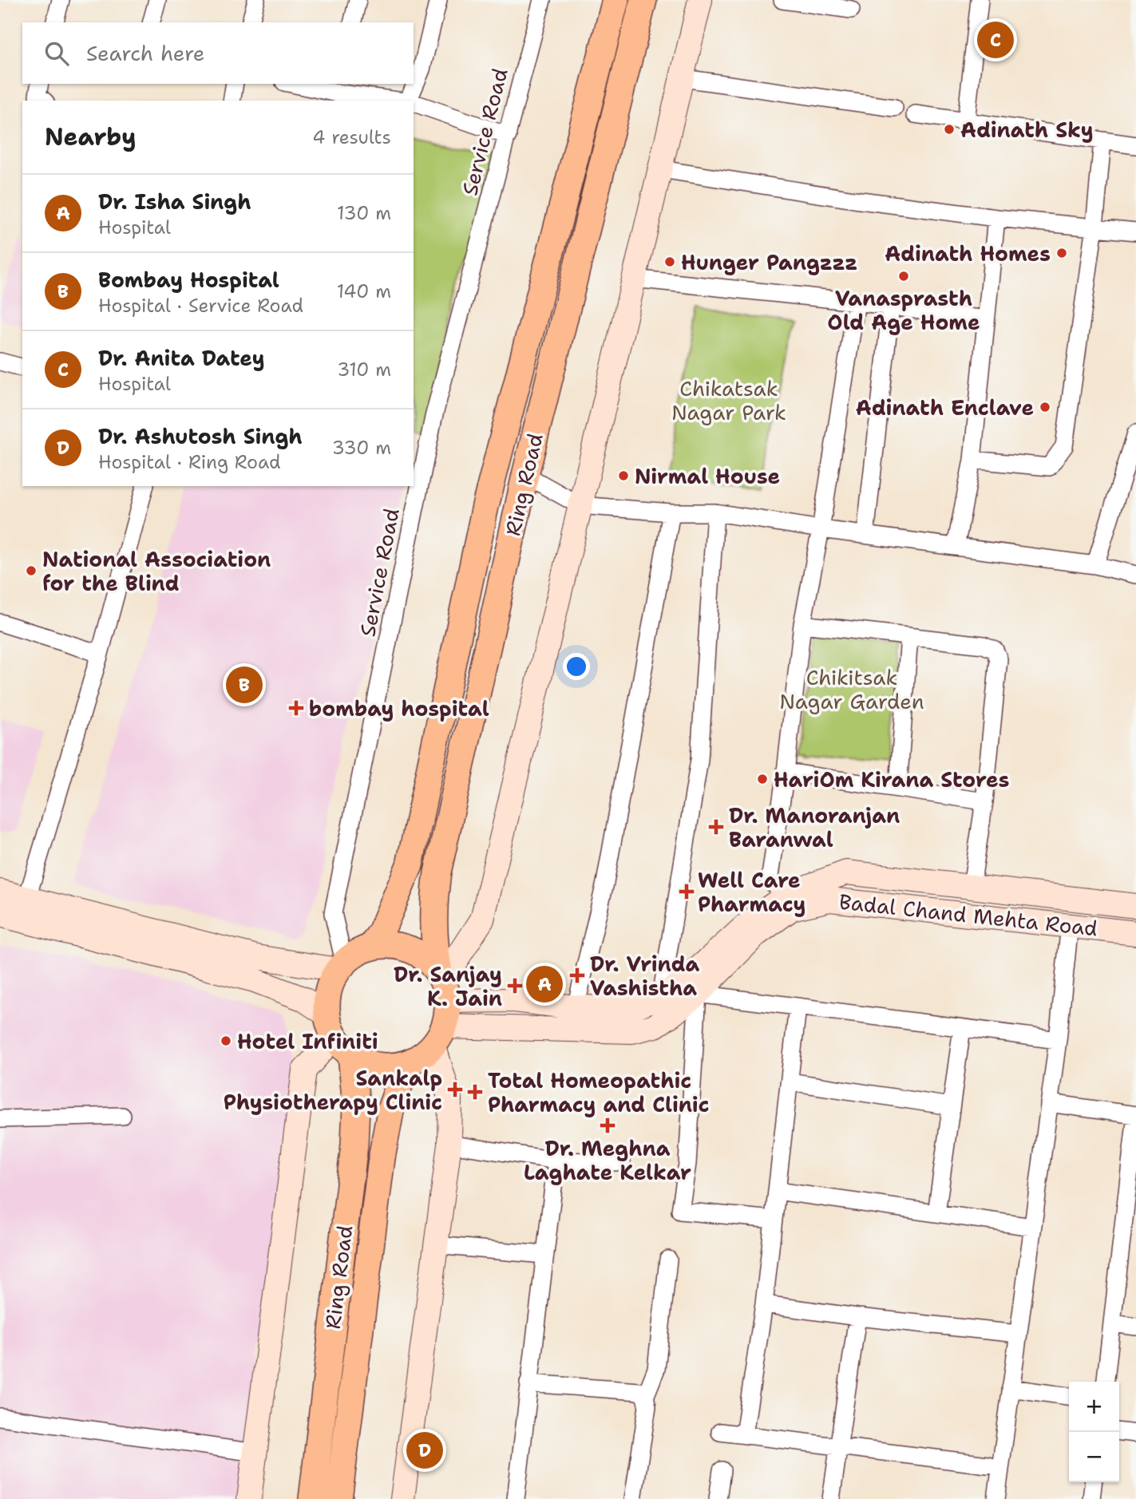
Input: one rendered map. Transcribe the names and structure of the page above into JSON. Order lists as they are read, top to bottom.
{
  "streets": {
    "main road": ["Ring Road"],
    "street": ["Service Road", "Badal Chand Mehta Road"]
  },
  "crossings": [
    ["Service Road", "Ring Road"],
    ["Service Road", "Badal Chand Mehta Road"],
    ["Ring Road", "Badal Chand Mehta Road"]
  ],
  "parks": ["Chikatsak Nagar Park", "Chikitsak Nagar Garden"],
  "places": {
    "other": [
      "Adinath Sky",
      "Adinath Homes",
      "Hunger Pangzzz",
      "Vanasprasth Old Age Home",
      "Adinath Enclave",
      "Nirmal House",
      "National Association for the Blind",
      "HariOm Kirana Stores",
      "Hotel Infiniti"
    ],
    "health": [
      "bombay hospital",
      "Dr. Manoranjan Baranwal",
      "Well Care Pharmacy",
      "Dr. Vrinda Vashistha",
      "Dr. Sanjay K. Jain",
      "Sankalp Physiotherapy Clinic",
      "Total Homeopathic Pharmacy and Clinic",
      "Dr. Meghna Laghate Kelkar"
    ]
  },
  "page": {
    "pins": [
      "C",
      "B",
      "A",
      "D"
    ],
    "search": "Search here",
    "heading": ["Nearby", "4 results"],
    "list": [
      {
        "mark": "A",
        "name": "Dr. Isha Singh",
        "note": "Hospital",
        "value": "130 m"
      },
      {
        "mark": "B",
        "name": "Bombay Hospital",
        "note": "Hospital · Service Road",
        "value": "140 m"
      },
      {
        "mark": "C",
        "name": "Dr. Anita Datey",
        "note": "Hospital",
        "value": "310 m"
      },
      {
        "mark": "D",
        "name": "Dr. Ashutosh Singh",
        "note": "Hospital · Ring Road",
        "value": "330 m"
      }
    ],
    "map_buttons": ["+", "−"]
  }
}
